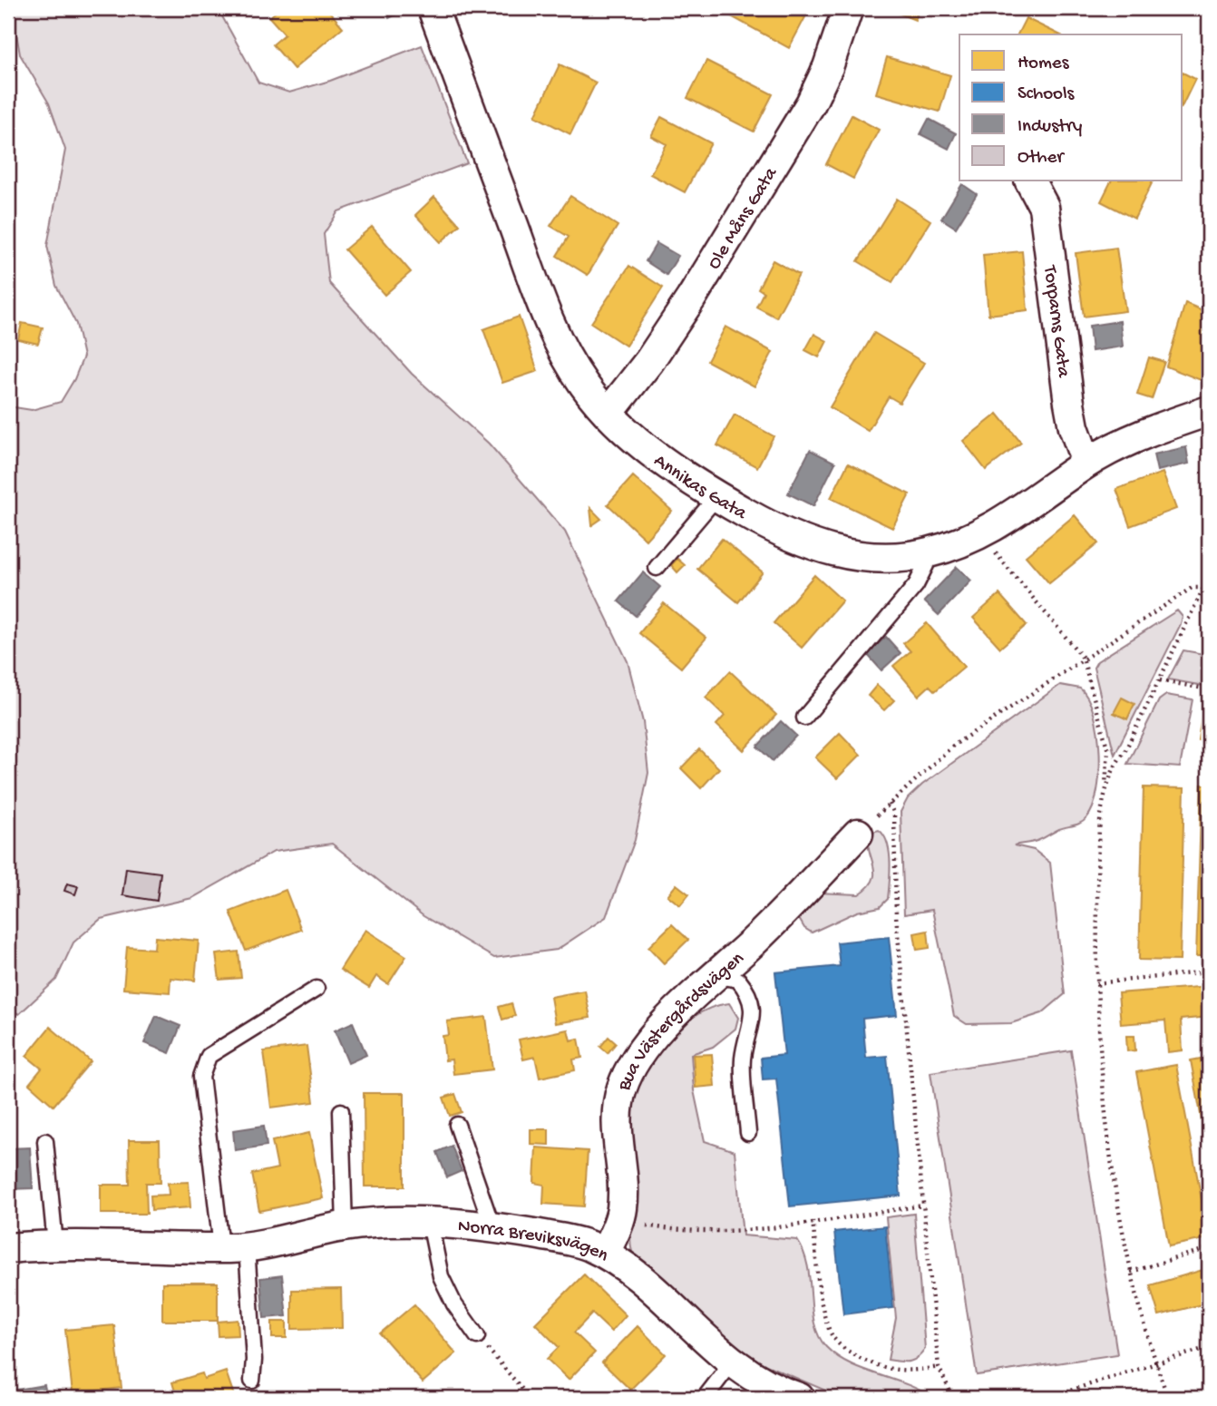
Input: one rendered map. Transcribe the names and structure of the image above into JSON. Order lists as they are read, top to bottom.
{
  "streets": {
    "street": [
      "Ole Måns Gata",
      "Torparns Gata",
      "Annikas Gata",
      "Bua Västergårdsvägen",
      "Norra Breviksvägen"
    ]
  },
  "crossings": [
    ["Ole Måns Gata", "Annikas Gata"],
    ["Torparns Gata", "Annikas Gata"],
    ["Bua Västergårdsvägen", "Norra Breviksvägen"]
  ],
  "legend": [
    "Homes",
    "Schools",
    "Industry",
    "Other"
  ]
}
